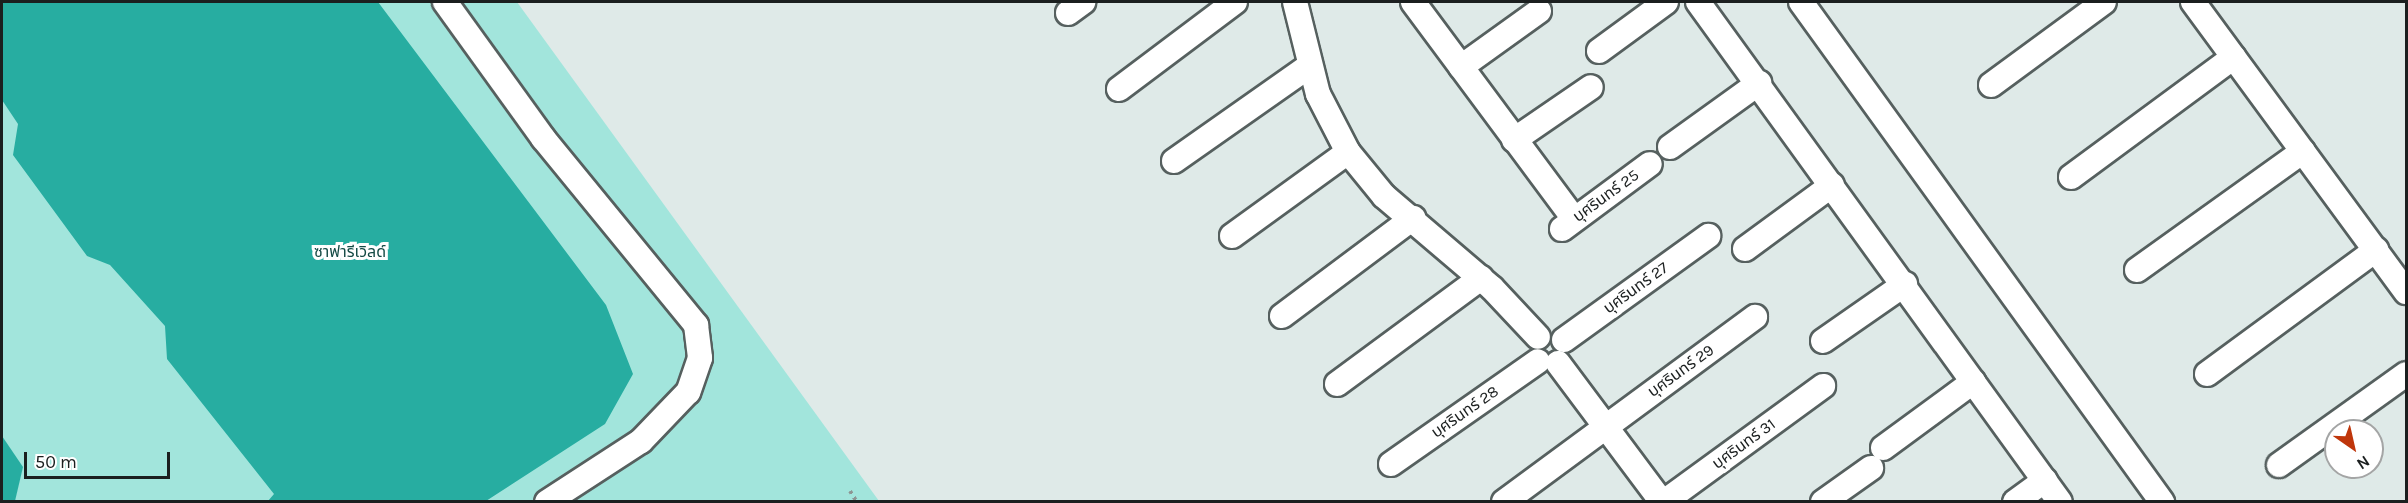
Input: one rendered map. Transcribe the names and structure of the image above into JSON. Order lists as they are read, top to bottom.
{
  "streets": {
    "street": [
      "บุศรินทร์ 25",
      "บุศรินทร์ 27",
      "บุศรินทร์ 29",
      "บุศรินทร์ 28",
      "บุศรินทร์ 31"
    ]
  },
  "crossings": [
    ["บุศรินทร์ 27", "บุศรินทร์ 28"]
  ],
  "parks": ["ซาฟารีเวิลด์"],
  "scale_bar": "50 m",
  "north": "bottom right"
}
